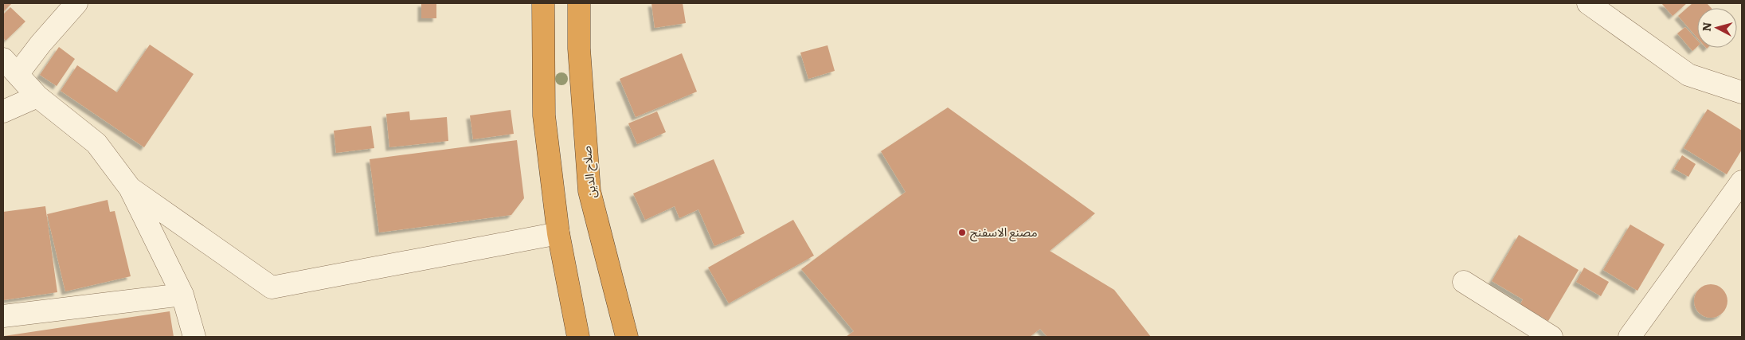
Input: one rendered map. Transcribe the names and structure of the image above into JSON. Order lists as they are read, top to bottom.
{
  "streets": {
    "highway": ["صلاح الدين"]
  },
  "places": ["مصنع الاسفنج"],
  "north": "left"
}
